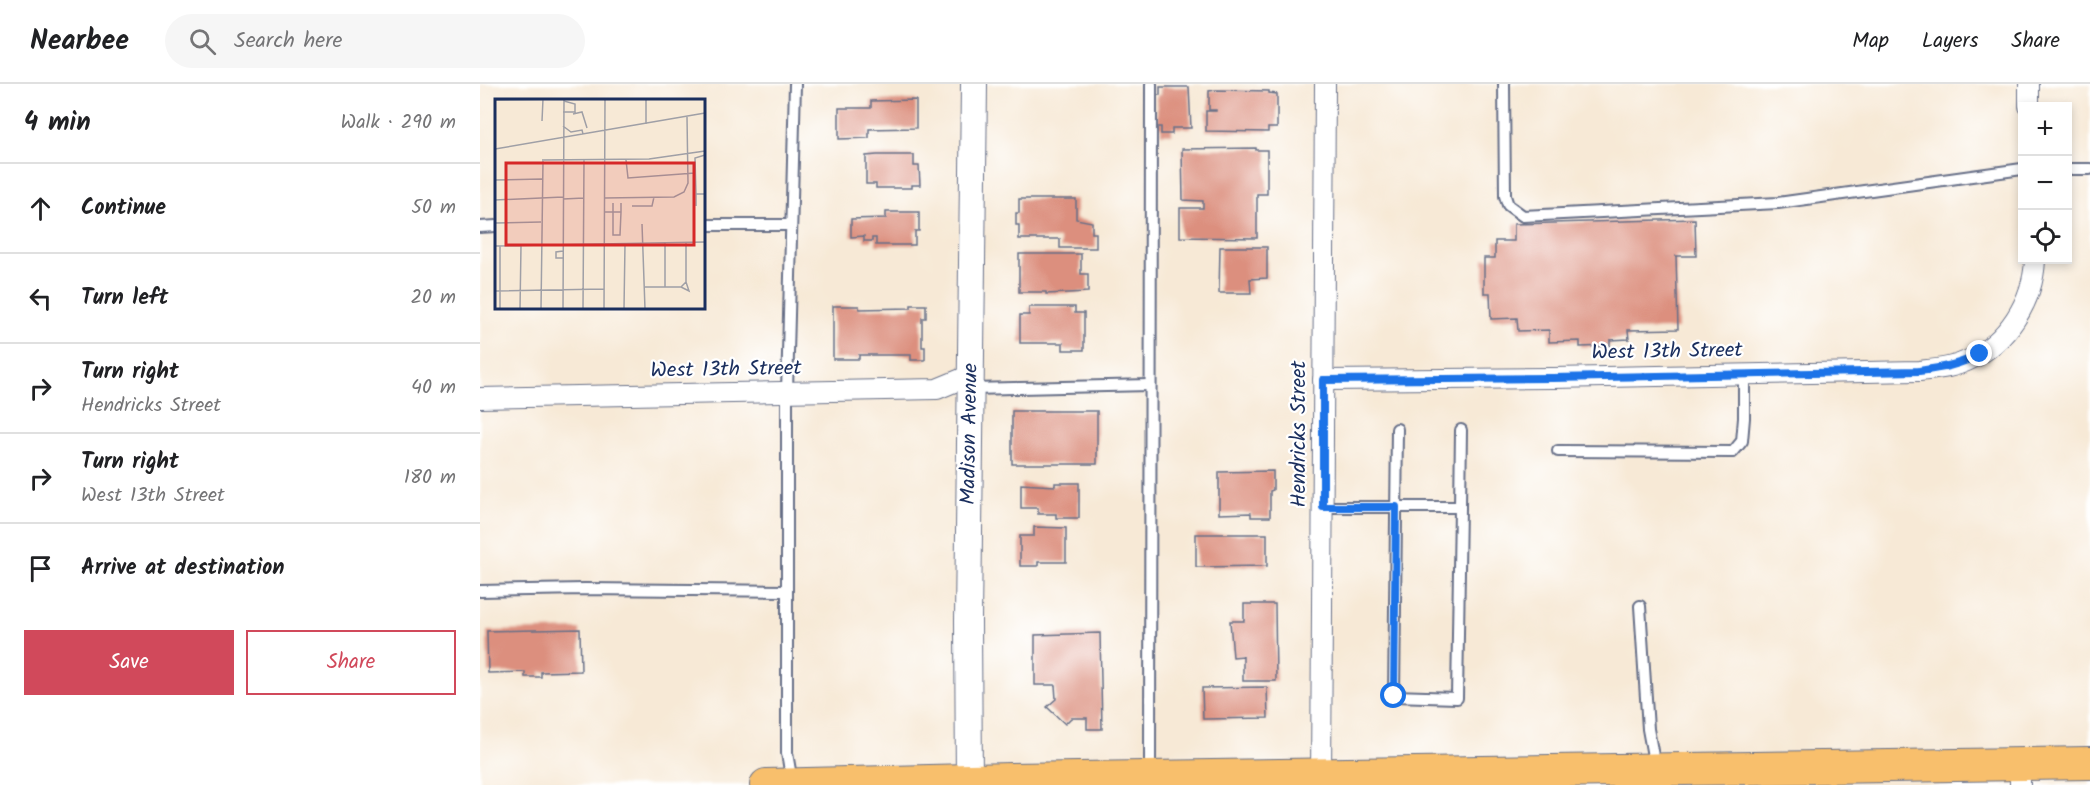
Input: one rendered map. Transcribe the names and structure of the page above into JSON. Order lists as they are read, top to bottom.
{
  "streets": {
    "street": ["West 13th Street", "Madison Avenue", "Hendricks Street"]
  },
  "crossings": [
    ["West 13th Street", "Madison Avenue"],
    ["West 13th Street", "Hendricks Street"]
  ],
  "page": {
    "header": "Nearbee",
    "search": "Search here",
    "nav": ["Map", "Layers", "Share"],
    "heading": ["4 min", "Walk · 290 m"],
    "map_buttons": ["+", "−"],
    "list": [
      ["Continue", "50 m"],
      ["Turn left", "20 m"],
      ["Turn right", "Hendricks Street", "40 m"],
      ["Turn right", "West 13th Street", "180 m"],
      "Arrive at destination"
    ],
    "buttons": ["Save", "Share"]
  }
}
